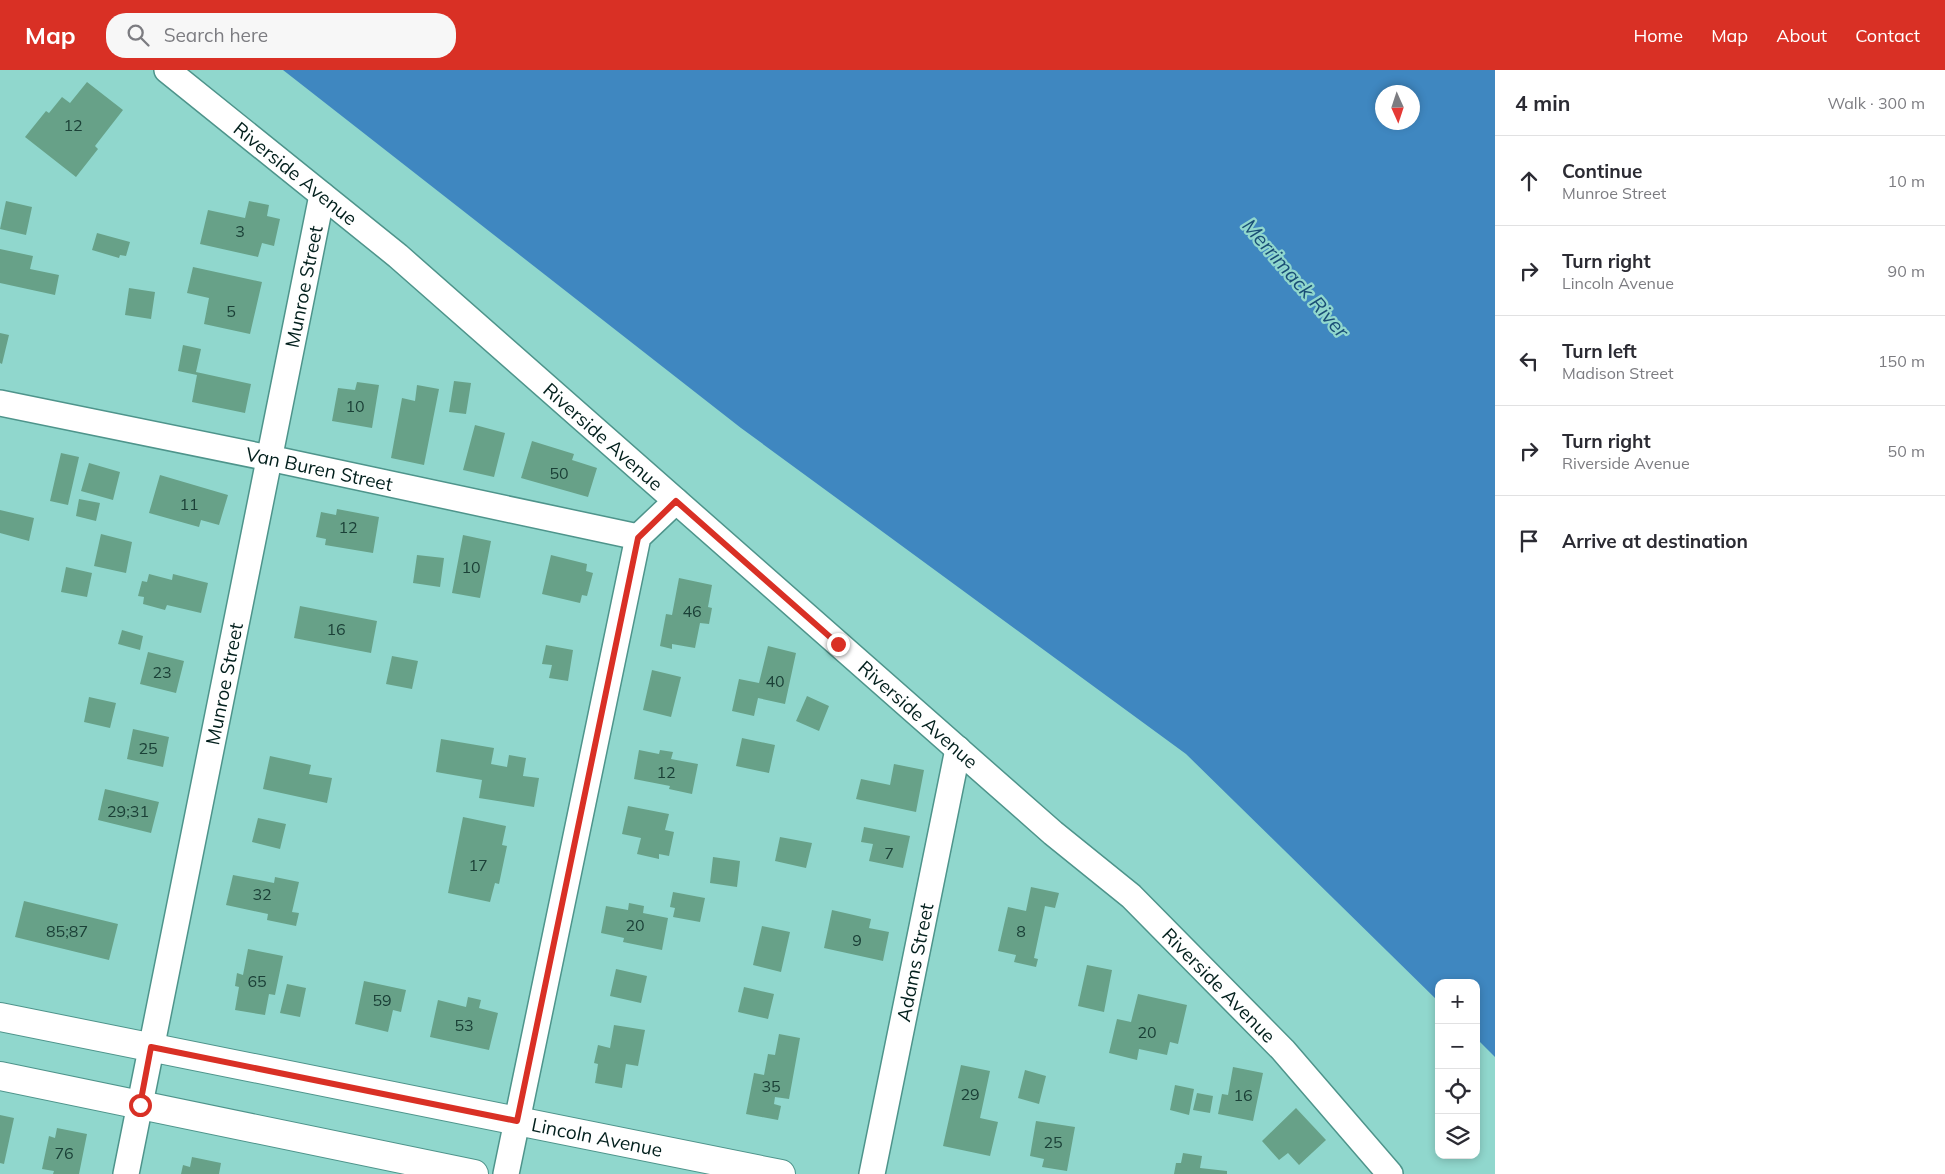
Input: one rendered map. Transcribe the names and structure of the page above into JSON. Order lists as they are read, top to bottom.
{
  "streets": {
    "main road": ["Lincoln Avenue"],
    "street": [
      "Riverside Avenue",
      "Munroe Street",
      "Van Buren Street",
      "Adams Street"
    ]
  },
  "crossings": [
    ["Riverside Avenue", "Munroe Street"],
    ["Riverside Avenue", "Adams Street"],
    ["Munroe Street", "Van Buren Street"],
    ["Munroe Street", "Lincoln Avenue"]
  ],
  "water": ["Merrimack River"],
  "house_numbers": [
    "12",
    "3",
    "5",
    "10",
    "50",
    "11",
    "12",
    "10",
    "46",
    "16",
    "23",
    "40",
    "25",
    "12",
    "29;31",
    "7",
    "17",
    "32",
    "20",
    "85;87",
    "8",
    "9",
    "65",
    "59",
    "53",
    "20",
    "35",
    "29",
    "16",
    "25",
    "76"
  ],
  "north": "bottom",
  "page": {
    "header": "Map",
    "search": "Search here",
    "nav": [
      "Home",
      "Map",
      "About",
      "Contact"
    ],
    "heading": ["4 min", "Walk · 300 m"],
    "list": [
      ["Continue", "Munroe Street", "10 m"],
      ["Turn right", "Lincoln Avenue", "90 m"],
      ["Turn left", "Madison Street", "150 m"],
      ["Turn right", "Riverside Avenue", "50 m"],
      "Arrive at destination"
    ],
    "map_buttons": ["+", "−"]
  }
}
